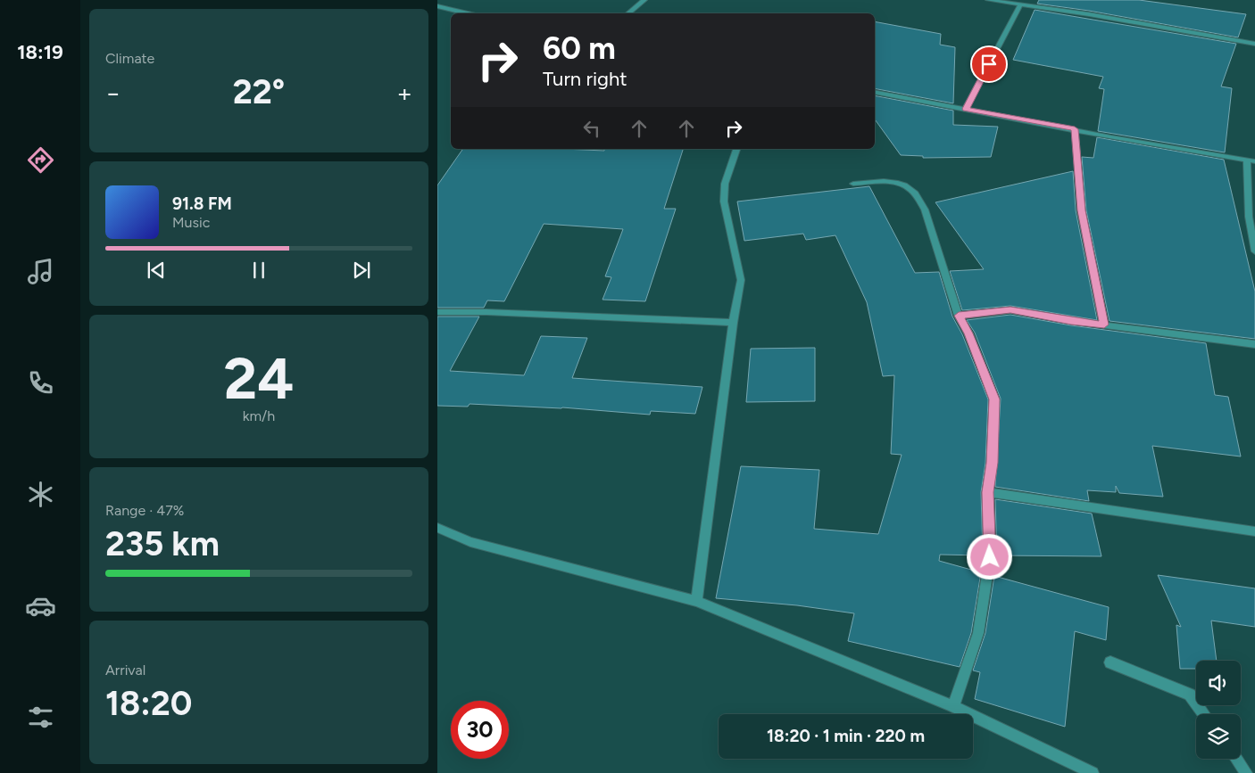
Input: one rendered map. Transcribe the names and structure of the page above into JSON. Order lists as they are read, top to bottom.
{
  "page": {
    "tabs": "18:19",
    "tile": [
      "Climate",
      ["24", "km/h"],
      ["Range · 47%", "235 km"],
      ["Arrival", "18:20"]
    ],
    "turn": ["60 m", "Turn right"],
    "heat": ["−", "22°", "+"],
    "song": ["91.8 FM", "Music"],
    "limit": "30",
    "trip": "18:20 · 1 min · 220 m"
  }
}
